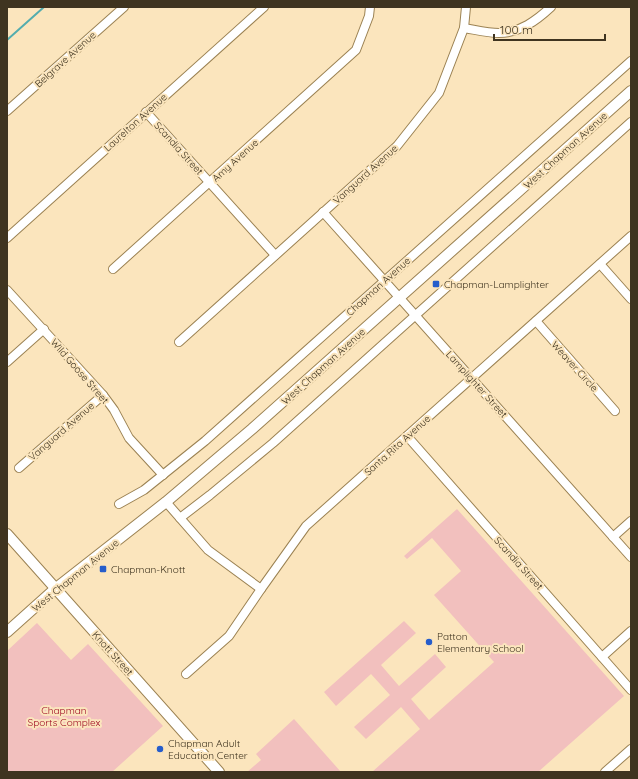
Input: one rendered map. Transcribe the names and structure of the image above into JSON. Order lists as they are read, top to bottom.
{
  "streets": {
    "main road": ["West Chapman Avenue", "Knott Street"],
    "street": [
      "Belgrave Avenue",
      "Laurelton Avenue",
      "Scandia Street",
      "Amy Avenue",
      "Vanguard Avenue",
      "Chapman Avenue",
      "Weaver Circle",
      "Wild Goose Street",
      "Lamplighter Street",
      "Santa Rita Avenue"
    ]
  },
  "crossings": [
    ["Laurelton Avenue", "Scandia Street"],
    ["Scandia Street", "Amy Avenue"],
    ["Scandia Street", "Vanguard Avenue"],
    ["Scandia Street", "Santa Rita Avenue"],
    ["West Chapman Avenue", "Lamplighter Street"],
    ["West Chapman Avenue", "Knott Street"],
    ["Vanguard Avenue", "Wild Goose Street"],
    ["Vanguard Avenue", "Lamplighter Street"],
    ["Chapman Avenue", "Wild Goose Street"],
    ["Chapman Avenue", "Lamplighter Street"],
    ["Weaver Circle", "Santa Rita Avenue"],
    ["Lamplighter Street", "Santa Rita Avenue"]
  ],
  "parks": ["Chapman Sports Complex"],
  "places": {
    "transit": ["Chapman-Lamplighter", "Chapman-Knott"],
    "other": ["Patton Elementary School", "Chapman Adult Education Center"]
  },
  "scale_bar": "100 m"
}
